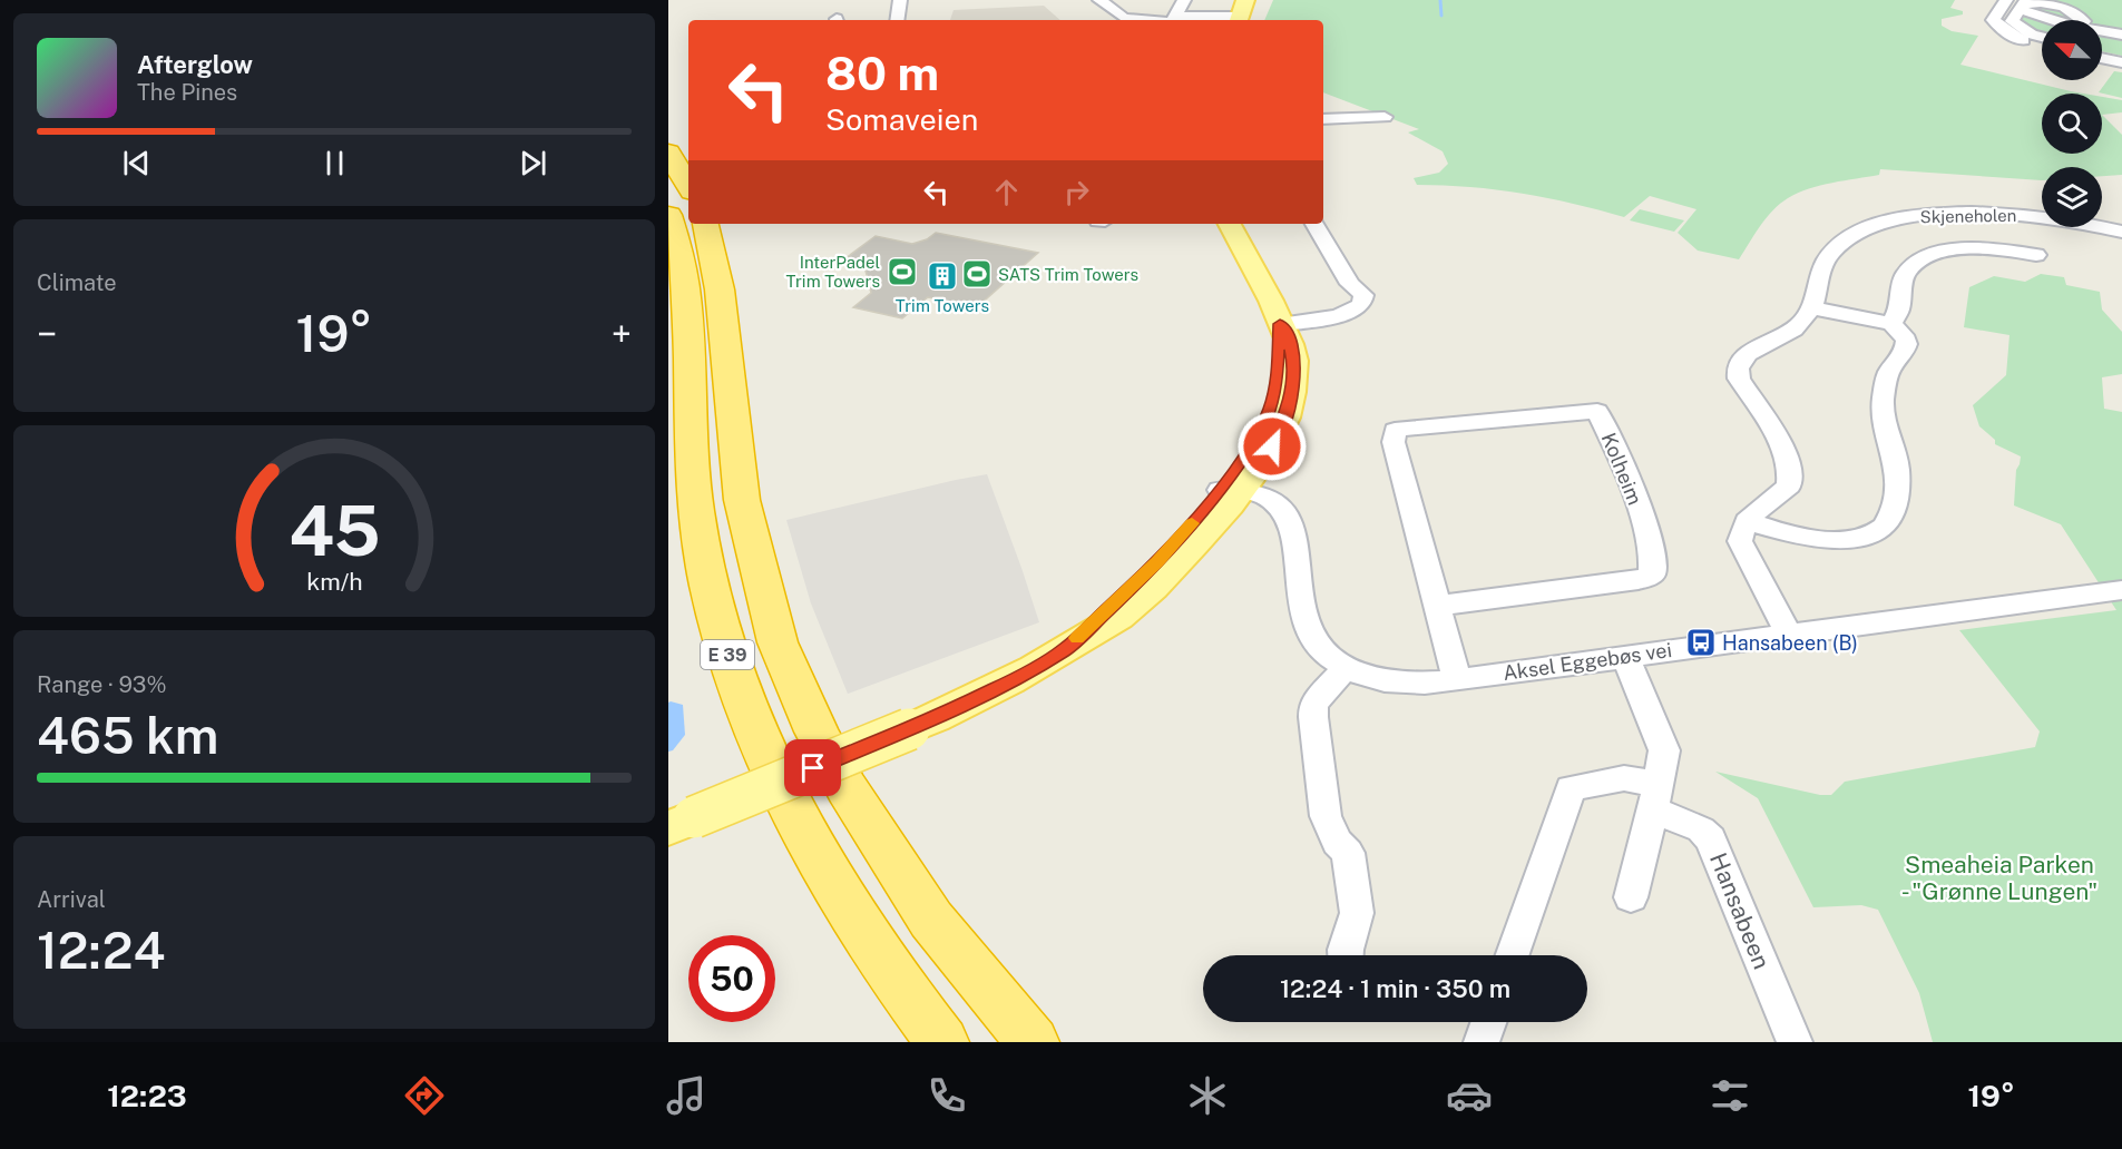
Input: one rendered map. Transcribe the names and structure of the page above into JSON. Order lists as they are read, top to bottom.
{
  "streets": {
    "highway": ["E 39"],
    "street": [
      "Skjeneholen",
      "Kolheim",
      "Aksel Eggebøs vei",
      "Hansabeen"
    ]
  },
  "crossings": [
    ["Kolheim", "Aksel Eggebøs vei"]
  ],
  "parks": ["Smeaheia Parken - \"Grønne Lungen\""],
  "places": {
    "sports": ["InterPadel Trim Towers", "SATS Trim Towers"],
    "building": ["Trim Towers"],
    "bus stop": ["Hansabeen (B)"]
  },
  "north": "top left",
  "page": {
    "turn": ["80 m", "Somaveien"],
    "song": ["Afterglow", "The Pines"],
    "tile": [
      "Climate",
      ["Range · 93%", "465 km"],
      ["Arrival", "12:24"]
    ],
    "heat": ["−", "19°", "+"],
    "limit": "50",
    "trip": "12:24 · 1 min · 350 m",
    "tabs": ["12:23", "19°"],
    "gauge": ["45", "km/h"]
  }
}
